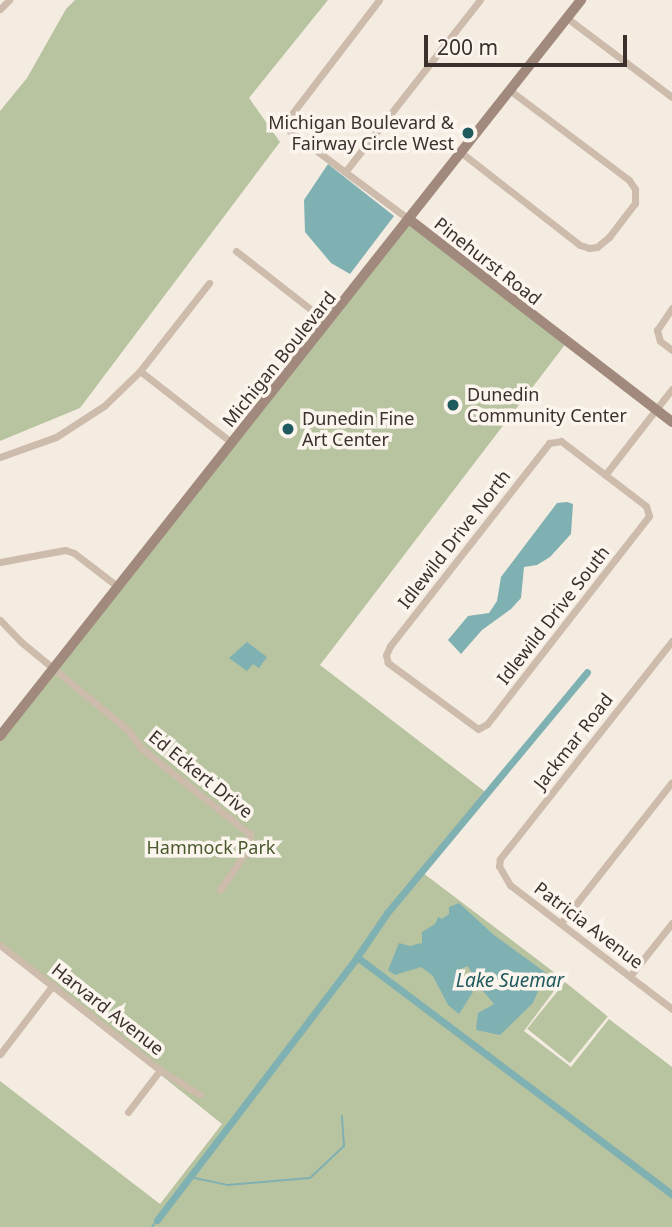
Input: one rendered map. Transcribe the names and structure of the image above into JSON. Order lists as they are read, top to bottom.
{
  "streets": {
    "street": [
      "Pinehurst Road",
      "Michigan Boulevard",
      "Idlewild Drive North",
      "Idlewild Drive South",
      "Jackmar Road",
      "Ed Eckert Drive",
      "Patricia Avenue",
      "Harvard Avenue"
    ]
  },
  "crossings": [
    ["Pinehurst Road", "Michigan Boulevard"],
    ["Michigan Boulevard", "Ed Eckert Drive"],
    ["Idlewild Drive North", "Idlewild Drive South"],
    ["Jackmar Road", "Patricia Avenue"]
  ],
  "water": ["Lake Suemar"],
  "parks": ["Hammock Park"],
  "places": ["Michigan Boulevard & Fairway Circle West", "Dunedin Community Center", "Dunedin Fine Art Center"],
  "scale_bar": "200 m"
}
